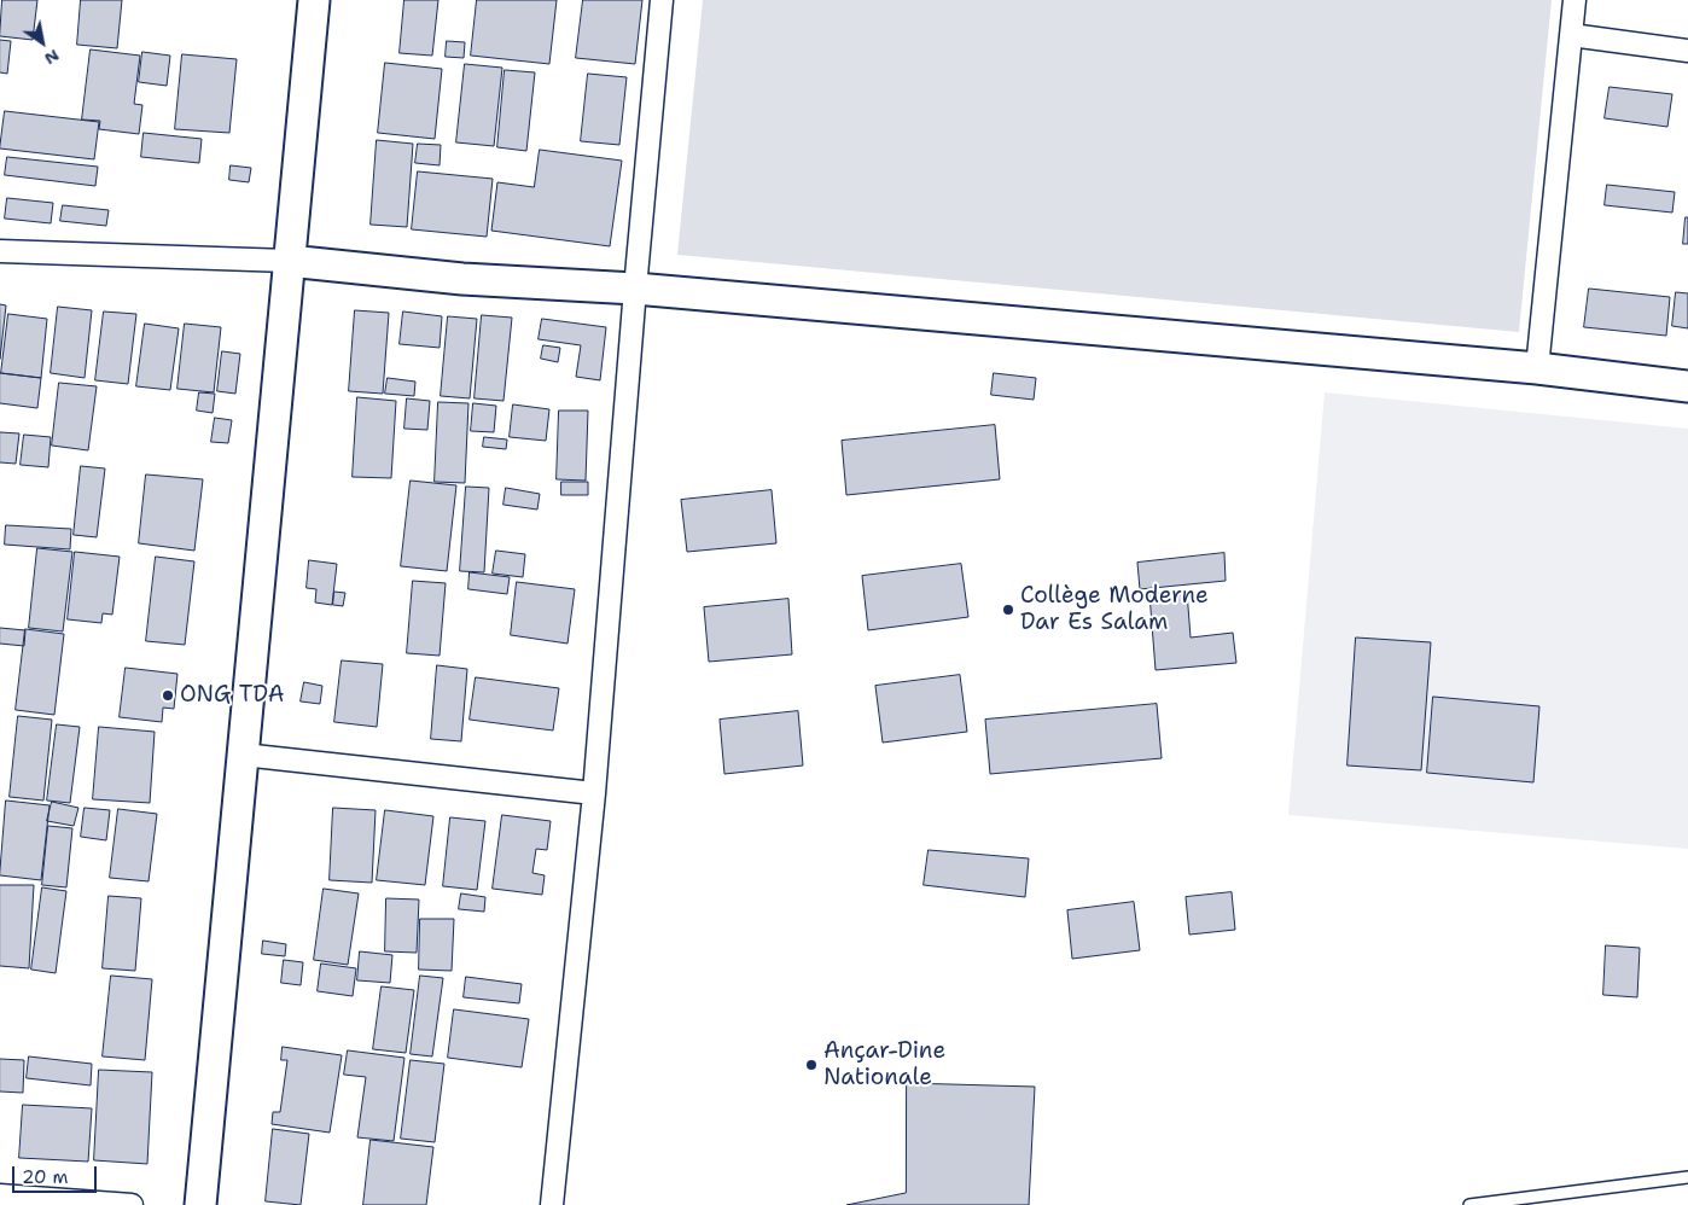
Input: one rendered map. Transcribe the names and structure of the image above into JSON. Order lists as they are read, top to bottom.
{
  "places": ["Collège Moderne Dar Es Salam", "ONG TDA", "Ançar-Dine Nationale"],
  "scale_bar": "20 m",
  "north": "bottom right"
}
